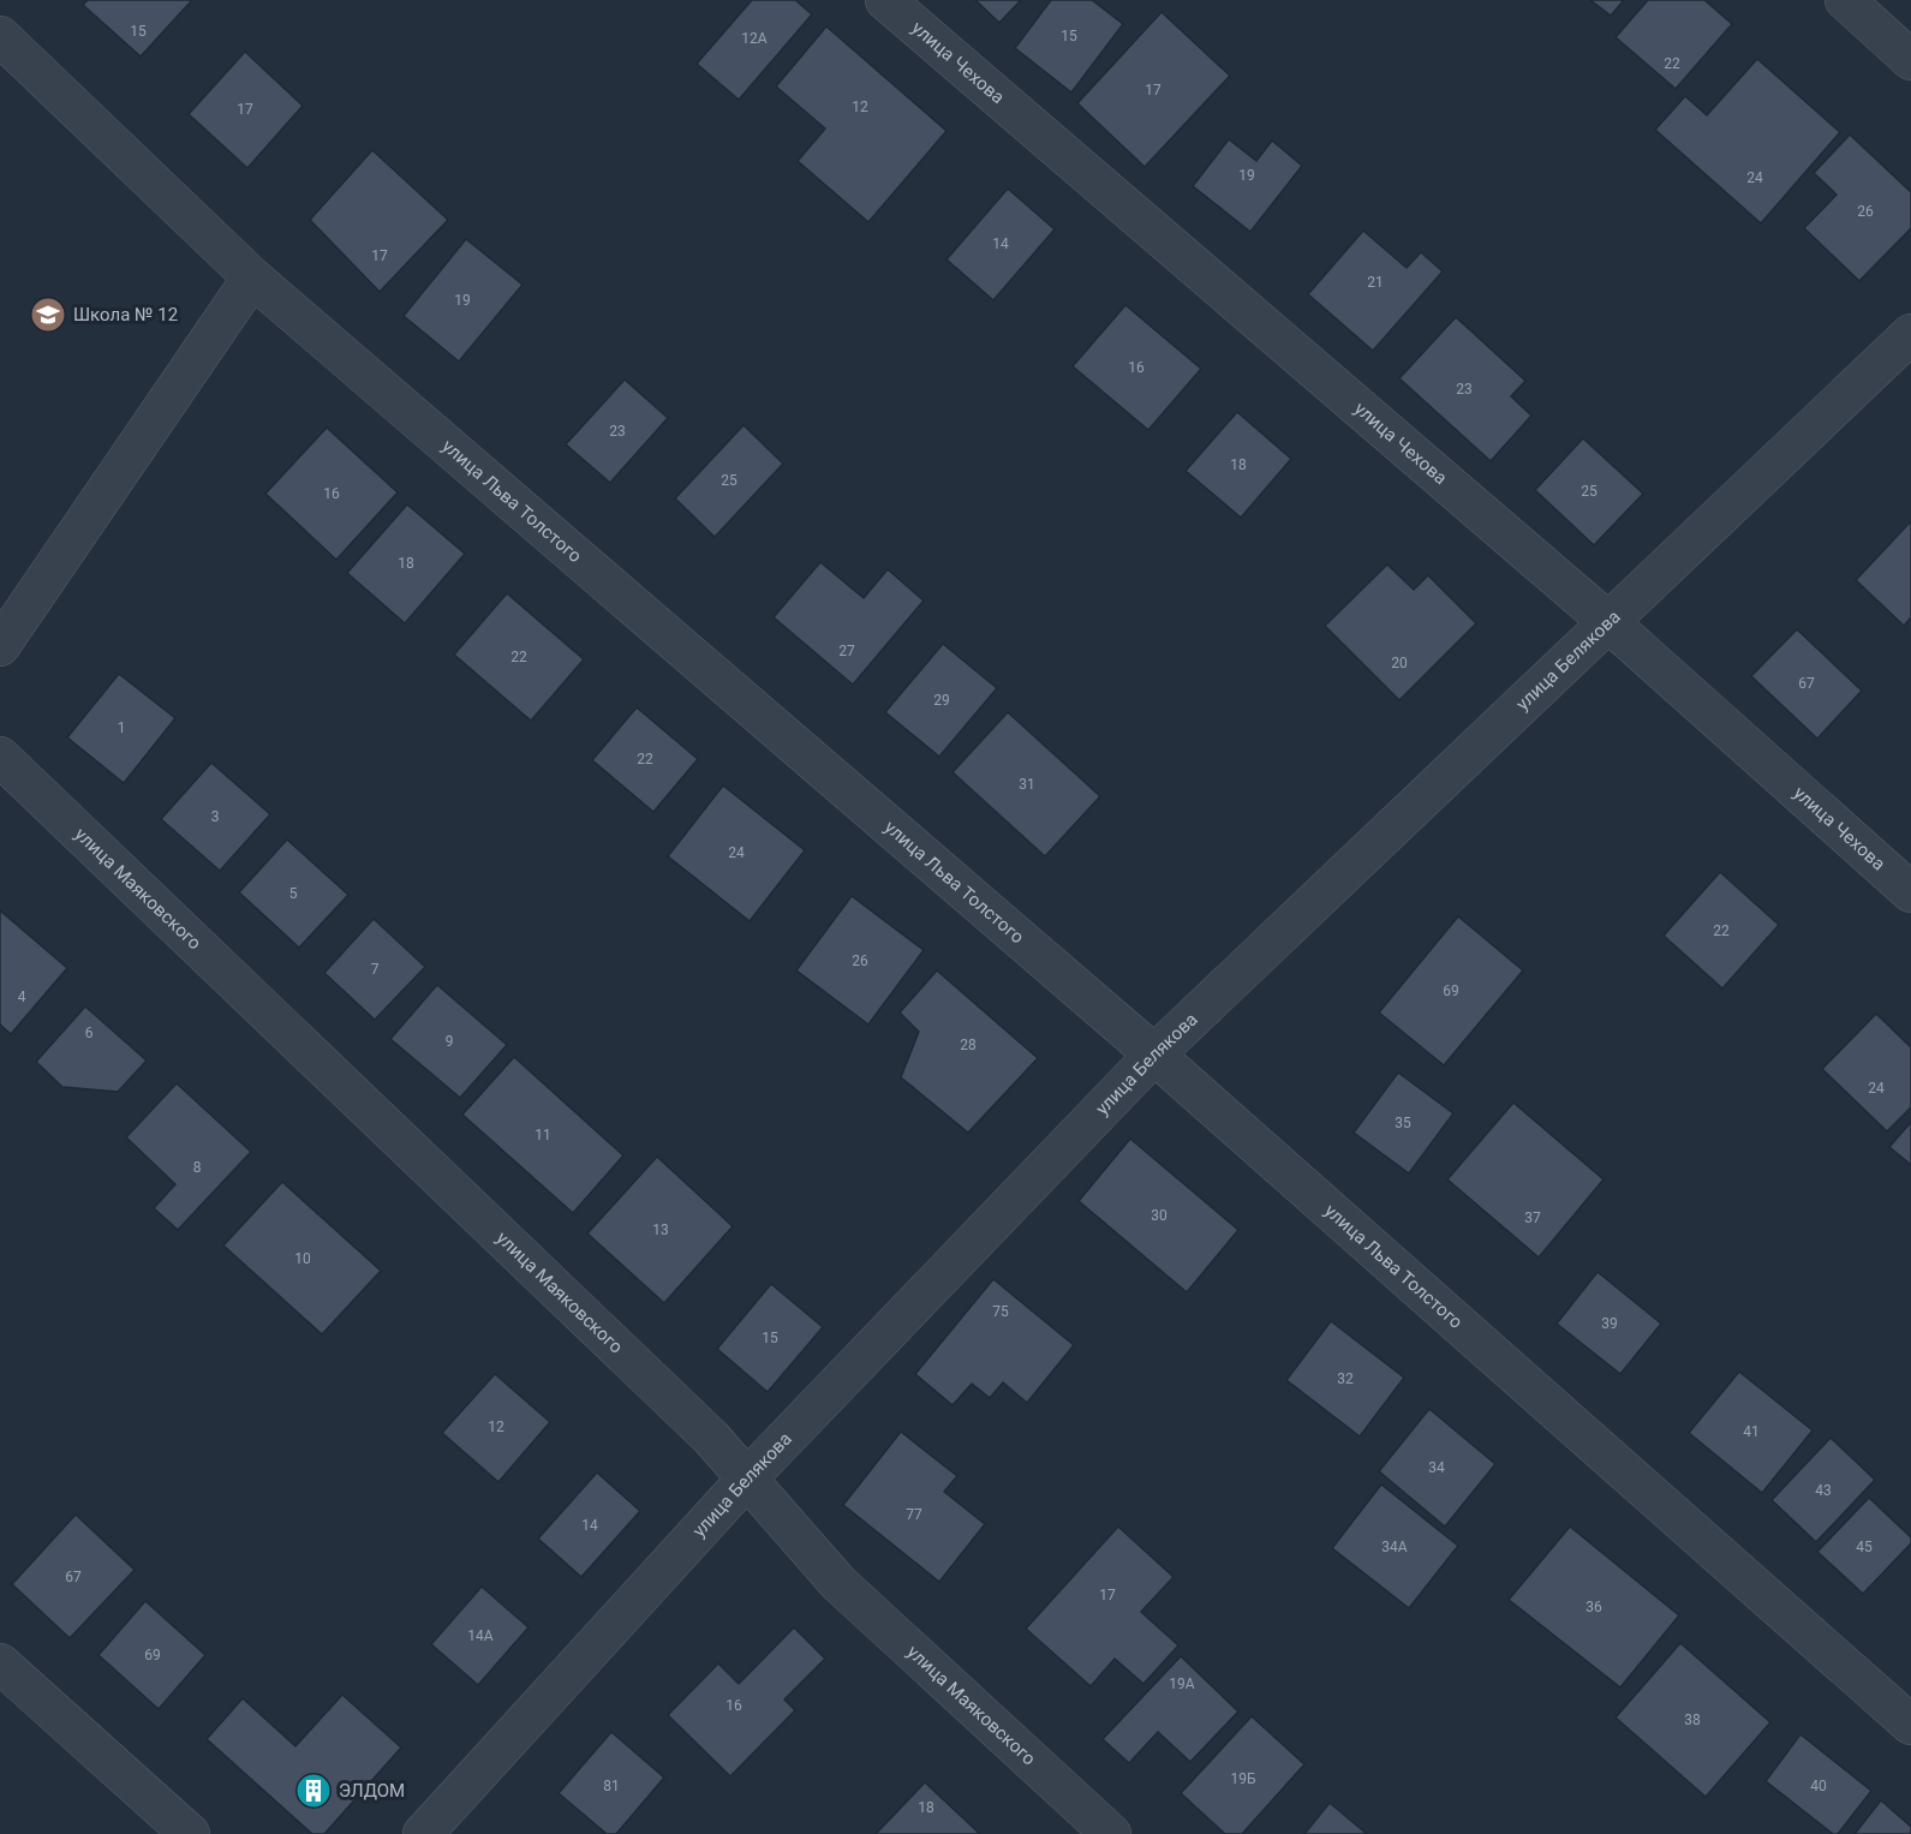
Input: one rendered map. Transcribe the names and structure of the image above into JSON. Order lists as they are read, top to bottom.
{
  "streets": {
    "street": [
      "улица Чехова",
      "улица Льва Толстого",
      "улица Белякова",
      "улица Маяковского"
    ]
  },
  "crossings": [
    ["улица Чехова", "улица Белякова"],
    ["улица Льва Толстого", "улица Белякова"],
    ["улица Белякова", "улица Маяковского"]
  ],
  "places": {
    "school or university": ["Школа № 12"],
    "building": ["ЭЛДОМ"]
  },
  "house_numbers": [
    "15",
    "15",
    "12А",
    "22",
    "17",
    "12",
    "17",
    "19",
    "24",
    "26",
    "14",
    "17",
    "21",
    "19",
    "16",
    "23",
    "23",
    "18",
    "25",
    "25",
    "16",
    "18",
    "27",
    "22",
    "20",
    "67",
    "29",
    "1",
    "22",
    "31",
    "3",
    "24",
    "5",
    "22",
    "26",
    "7",
    "69",
    "4",
    "6",
    "9",
    "28",
    "24",
    "35",
    "11",
    "8",
    "30",
    "37",
    "13",
    "10",
    "75",
    "39",
    "15",
    "32",
    "12",
    "41",
    "34",
    "43",
    "77",
    "14",
    "34А",
    "45",
    "67",
    "17",
    "36",
    "14А",
    "69",
    "19А",
    "16",
    "38",
    "19Б",
    "81",
    "40",
    "18"
  ]
}
